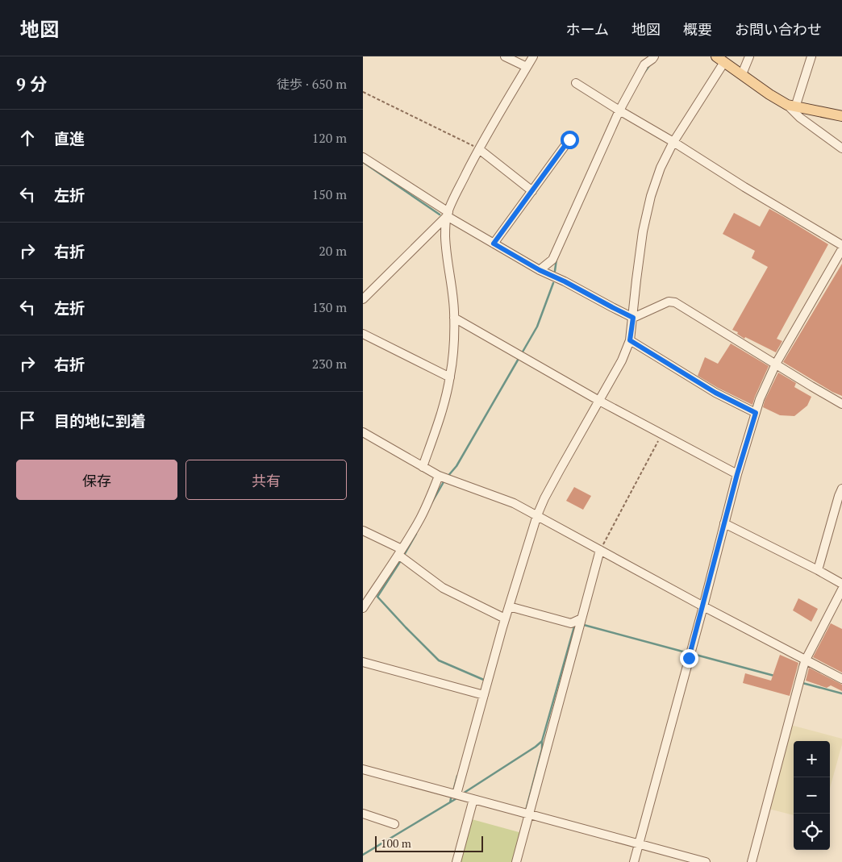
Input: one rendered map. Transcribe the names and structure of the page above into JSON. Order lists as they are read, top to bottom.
{
  "scale_bar": "100 m",
  "page": {
    "header": "地図",
    "nav": [
      "ホーム",
      "地図",
      "概要",
      "お問い合わせ"
    ],
    "heading": ["9 分", "徒歩 · 650 m"],
    "list": [
      ["直進", "120 m"],
      ["左折", "150 m"],
      ["右折", "20 m"],
      ["左折", "130 m"],
      ["右折", "230 m"],
      "目的地に到着"
    ],
    "buttons": ["保存", "共有"],
    "map_buttons": ["+", "−"],
    "scale": "100 m"
  }
}
